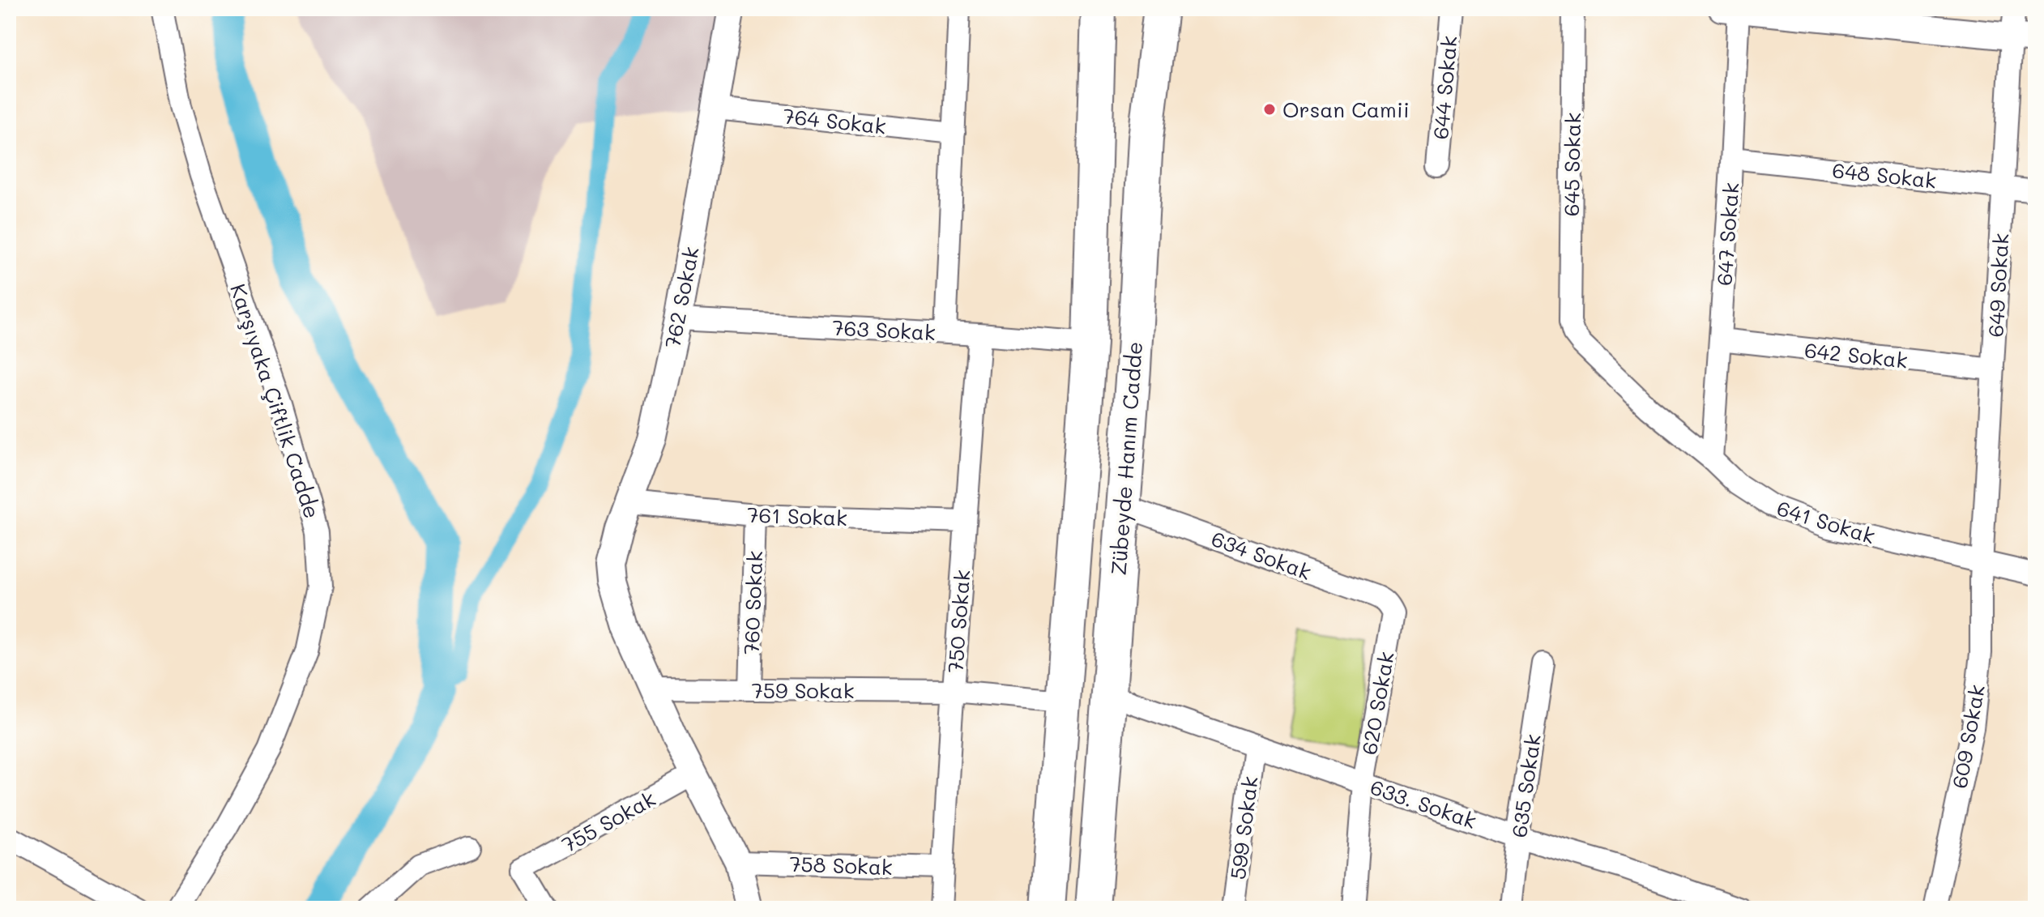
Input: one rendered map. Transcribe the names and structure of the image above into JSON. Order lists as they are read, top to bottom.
{
  "streets": {
    "highway": ["Zübeyde Hanım Cadde"],
    "street": [
      "644 Sokak",
      "764 Sokak",
      "645 Sokak",
      "648 Sokak",
      "647 Sokak",
      "649 Sokak",
      "762 Sokak",
      "763 Sokak",
      "642 Sokak",
      "Karşıyaka Çiftlik Cadde",
      "761 Sokak",
      "641 Sokak",
      "634 Sokak",
      "760 Sokak",
      "750 Sokak",
      "759 Sokak",
      "620 Sokak",
      "609 Sokak",
      "635 Sokak",
      "633. Sokak",
      "755 Sokak",
      "599 Sokak",
      "758 Sokak"
    ]
  },
  "crossings": [
    ["764 Sokak", "762 Sokak"],
    ["645 Sokak", "641 Sokak"],
    ["648 Sokak", "647 Sokak"],
    ["648 Sokak", "649 Sokak"],
    ["647 Sokak", "642 Sokak"],
    ["647 Sokak", "641 Sokak"],
    ["649 Sokak", "642 Sokak"],
    ["649 Sokak", "641 Sokak"],
    ["649 Sokak", "609 Sokak"],
    ["762 Sokak", "763 Sokak"],
    ["762 Sokak", "761 Sokak"],
    ["762 Sokak", "759 Sokak"],
    ["762 Sokak", "755 Sokak"],
    ["762 Sokak", "758 Sokak"],
    ["763 Sokak", "750 Sokak"],
    ["Zübeyde Hanım Cadde", "634 Sokak"],
    ["Zübeyde Hanım Cadde", "633. Sokak"],
    ["761 Sokak", "760 Sokak"],
    ["761 Sokak", "750 Sokak"],
    ["641 Sokak", "609 Sokak"],
    ["634 Sokak", "620 Sokak"],
    ["760 Sokak", "759 Sokak"],
    ["750 Sokak", "759 Sokak"],
    ["750 Sokak", "758 Sokak"],
    ["620 Sokak", "633. Sokak"],
    ["635 Sokak", "633. Sokak"],
    ["633. Sokak", "599 Sokak"]
  ],
  "places": ["Orsan Camii"]
}
